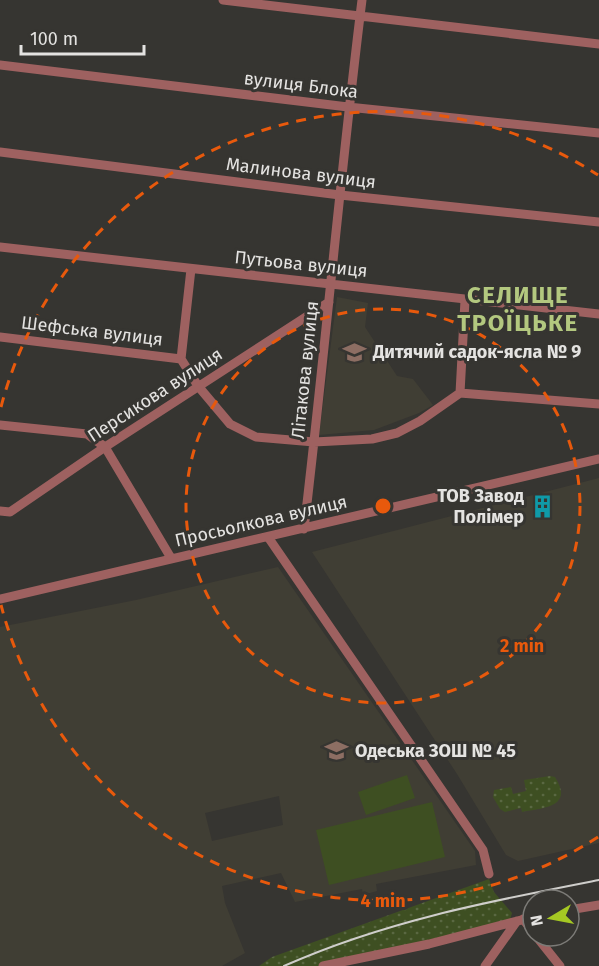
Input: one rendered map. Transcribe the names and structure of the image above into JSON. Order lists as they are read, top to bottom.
{
  "streets": {
    "street": [
      "вулиця Блока",
      "Малинова вулиця",
      "Путьова вулиця",
      "Шефська вулиця",
      "Літакова вулиця",
      "Персикова вулиця",
      "Просьолкова вулиця"
    ]
  },
  "crossings": [
    ["вулиця Блока", "Літакова вулиця"],
    ["Малинова вулиця", "Літакова вулиця"],
    ["Путьова вулиця", "Літакова вулиця"],
    ["Шефська вулиця", "Літакова вулиця"],
    ["Шефська вулиця", "Персикова вулиця"],
    ["Літакова вулиця", "Персикова вулиця"],
    ["Літакова вулиця", "Просьолкова вулиця"]
  ],
  "districts": ["СЕЛИЩЕ ТРОЇЦЬКЕ"],
  "places": {
    "school or university": ["Дитячий садок-ясла № 9", "Одеська ЗОШ № 45"],
    "building": ["ТОВ Завод Полімер"]
  },
  "scale_bar": "100 m",
  "north": "left",
  "rings": ["2 min", "4 min"]
}
